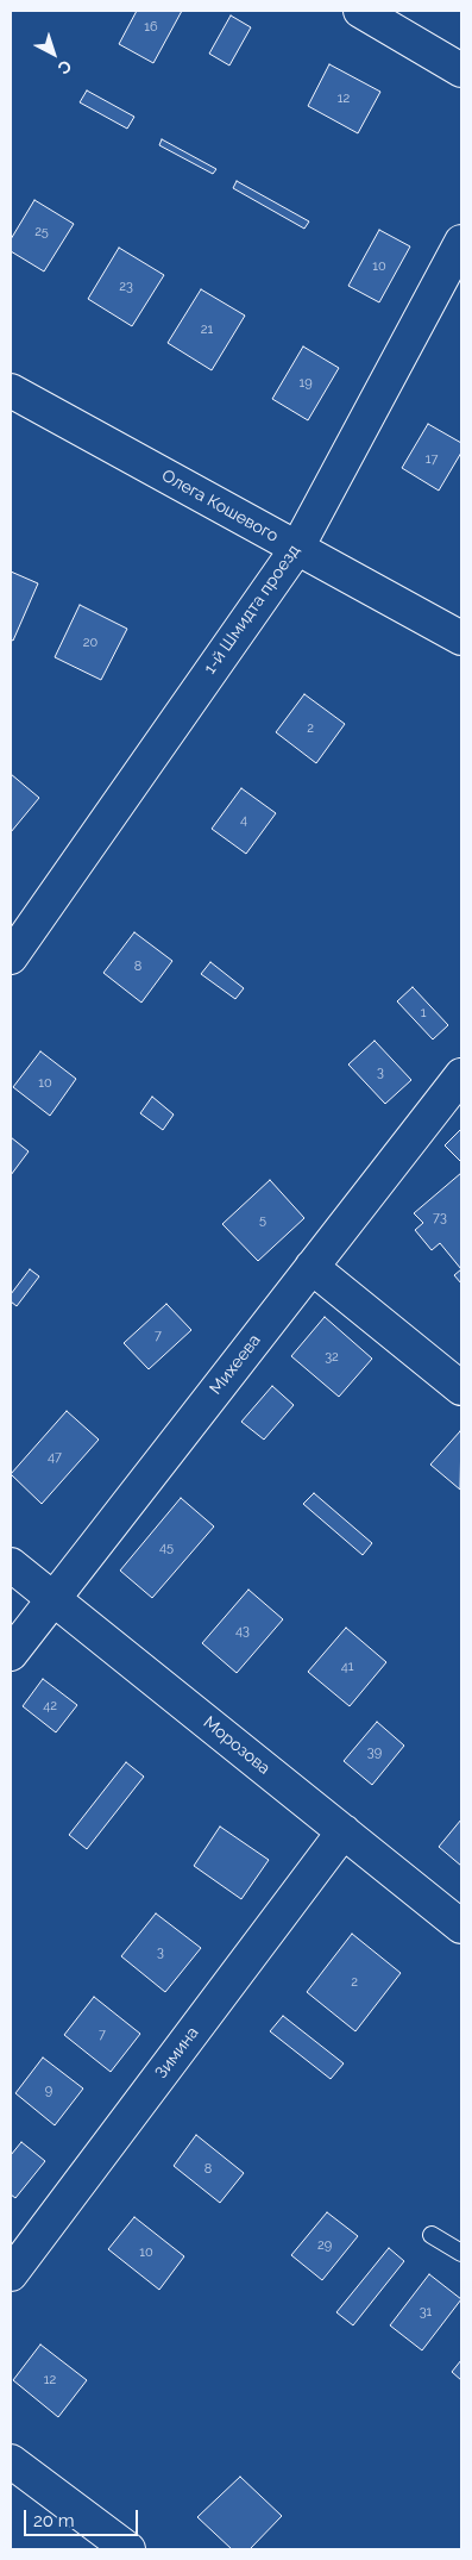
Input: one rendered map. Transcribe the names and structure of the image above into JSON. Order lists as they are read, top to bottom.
{
  "streets": {
    "street": [
      "Олега Кошевого",
      "1-й Шмидта проезд",
      "Михеева",
      "Морозова",
      "Зимина"
    ]
  },
  "crossings": [
    ["Олега Кошевого", "1-й Шмидта проезд"],
    ["Михеева", "Морозова"],
    ["Морозова", "Зимина"]
  ],
  "house_numbers": [
    "16",
    "12",
    "25",
    "10",
    "23",
    "21",
    "19",
    "17",
    "20",
    "2",
    "4",
    "8",
    "1",
    "3",
    "10",
    "73",
    "5",
    "7",
    "32",
    "47",
    "45",
    "43",
    "41",
    "42",
    "39",
    "3",
    "2",
    "7",
    "9",
    "8",
    "29",
    "10",
    "31",
    "12"
  ],
  "scale_bar": "20 m",
  "north": "bottom right"
}
